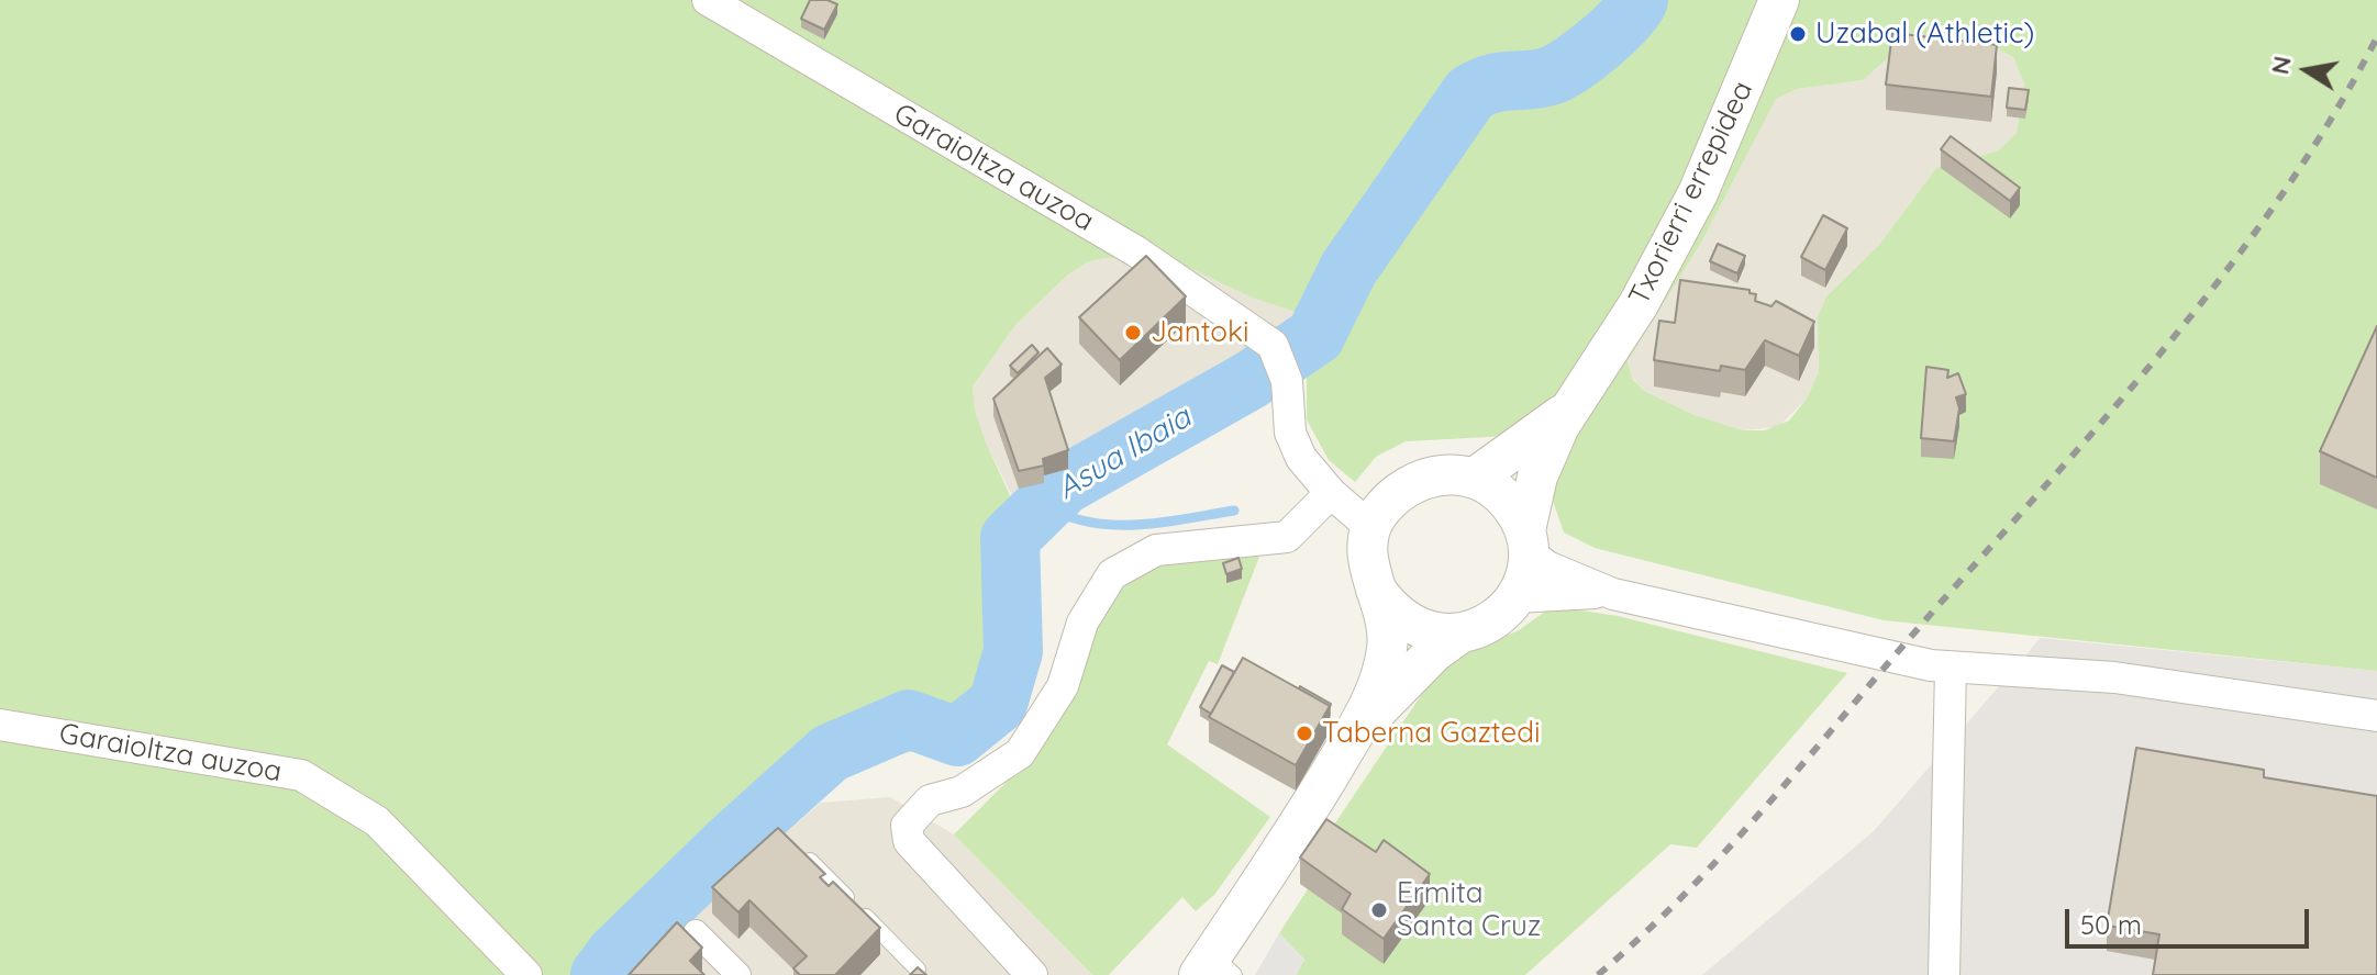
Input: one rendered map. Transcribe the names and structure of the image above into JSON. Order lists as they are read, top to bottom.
{
  "streets": {
    "street": ["Garaioltza auzoa", "Txorierri errepidea"]
  },
  "water": ["Asua Ibaia"],
  "places": [
    "Uzabal (Athletic)",
    "Jantoki",
    "Taberna Gaztedi",
    "Ermita Santa Cruz"
  ],
  "scale_bar": "50 m",
  "north": "left"
}
